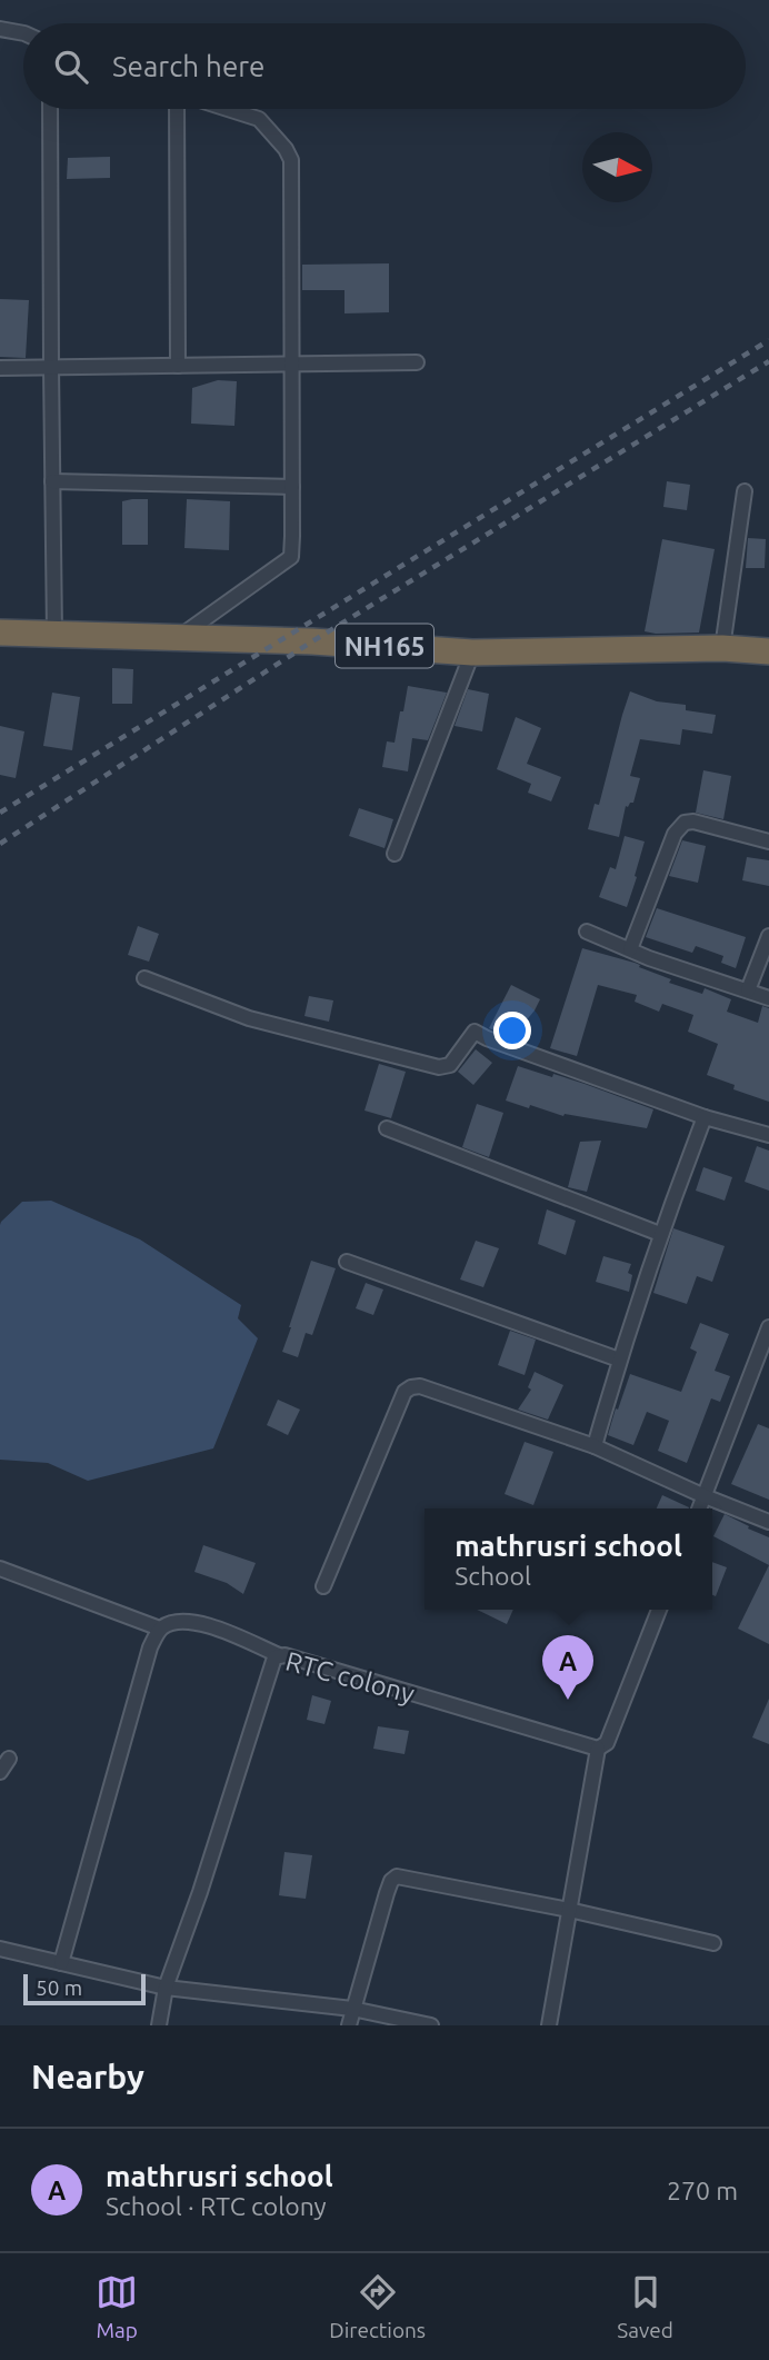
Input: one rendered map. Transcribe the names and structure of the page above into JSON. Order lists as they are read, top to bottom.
{
  "streets": {
    "highway": ["NH165"],
    "street": ["RTC colony"]
  },
  "scale_bar": "50 m",
  "north": "right",
  "page": {
    "search": "Search here",
    "popup": ["mathrusri school", "School"],
    "pins": "A",
    "scale": "50 m",
    "heading": "Nearby",
    "list": [
      {
        "mark": "A",
        "name": "mathrusri school",
        "note": "School · RTC colony",
        "value": "270 m"
      }
    ],
    "nav": ["Map", "Directions", "Saved"]
  }
}
